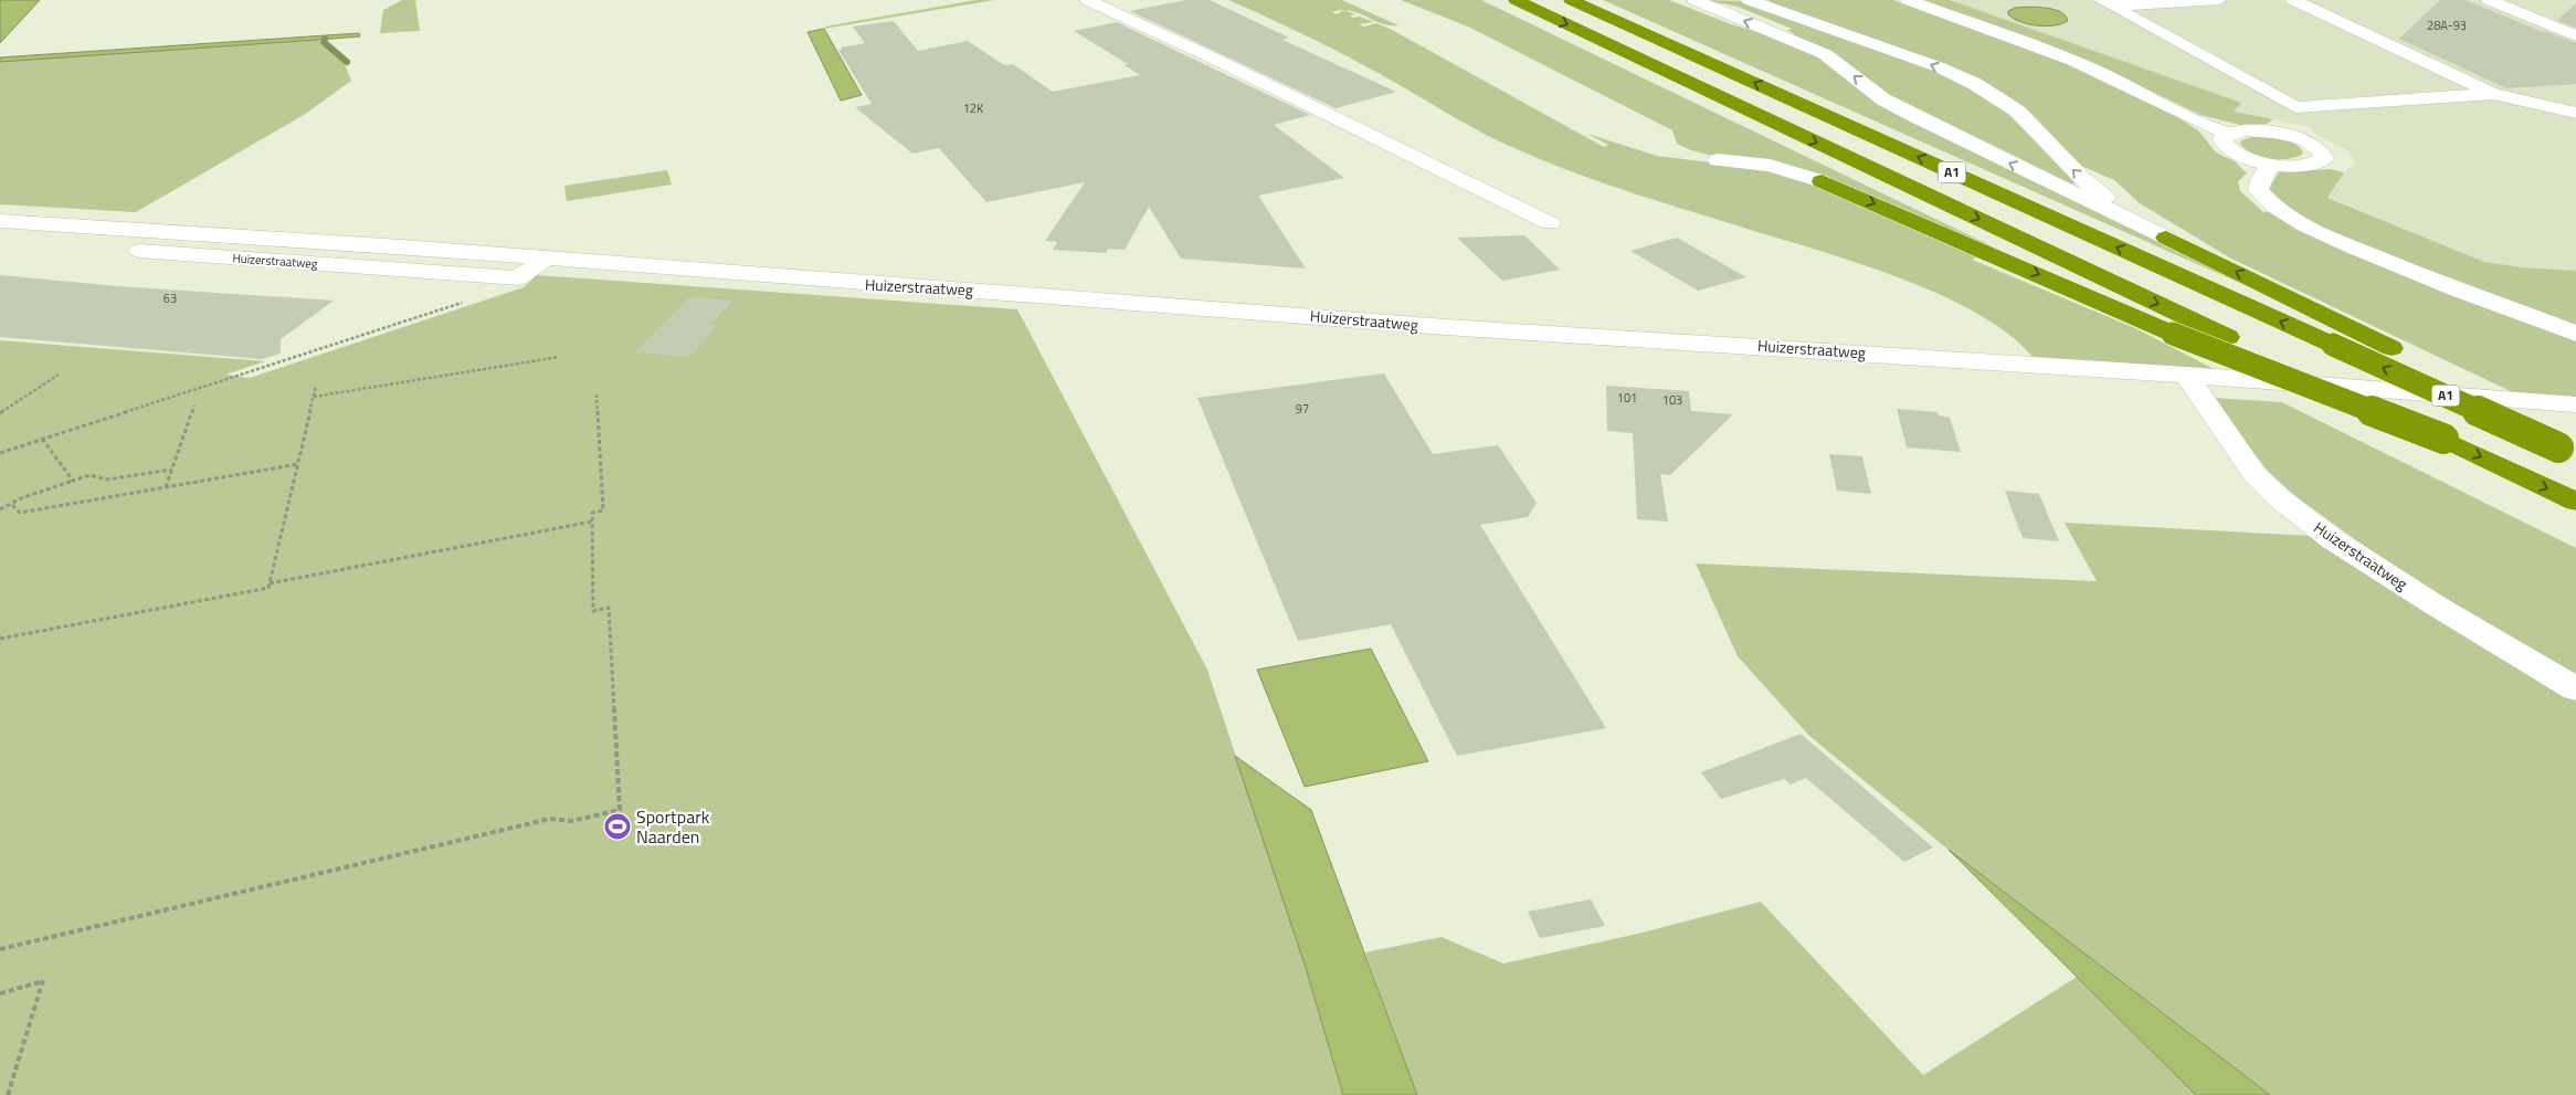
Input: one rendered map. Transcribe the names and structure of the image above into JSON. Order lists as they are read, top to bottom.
{
  "streets": {
    "highway": ["A1"],
    "street": ["Huizerstraatweg"]
  },
  "places": {
    "sports": ["Sportpark Naarden"]
  },
  "house_numbers": [
    "28A-93",
    "12K",
    "63",
    "101",
    "103",
    "97"
  ]
}
